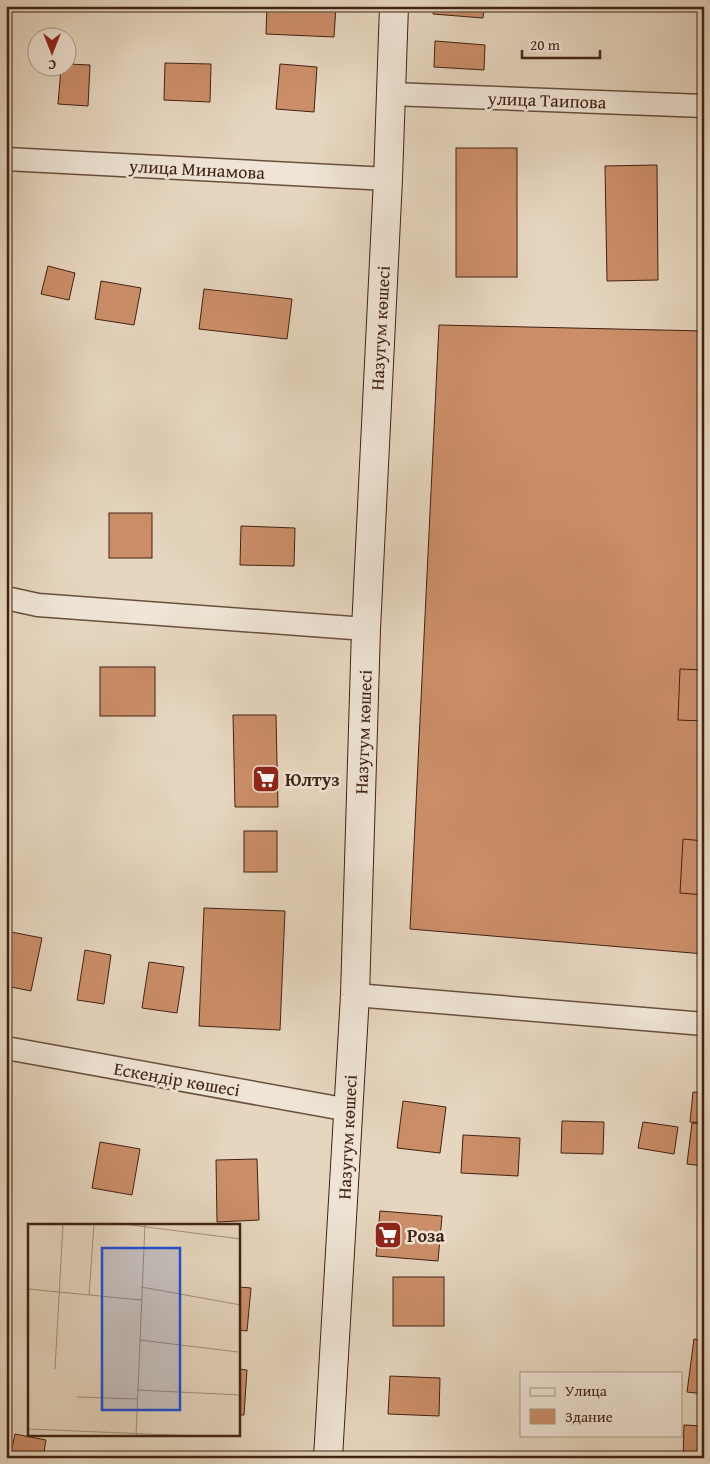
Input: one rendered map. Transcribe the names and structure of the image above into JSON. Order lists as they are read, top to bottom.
{
  "streets": {
    "street": [
      "улица Таипова",
      "улица Минамова",
      "Назугум көшесі",
      "Ескендір көшесі"
    ]
  },
  "crossings": [
    ["улица Таипова", "Назугум көшесі"],
    ["улица Минамова", "Назугум көшесі"],
    ["Назугум көшесі", "Ескендір көшесі"]
  ],
  "places": {
    "supermarket": ["Юлтуз", "Роза"]
  },
  "legend": ["Улица", "Здание"],
  "scale_bar": "20 m",
  "north": "bottom"
}
